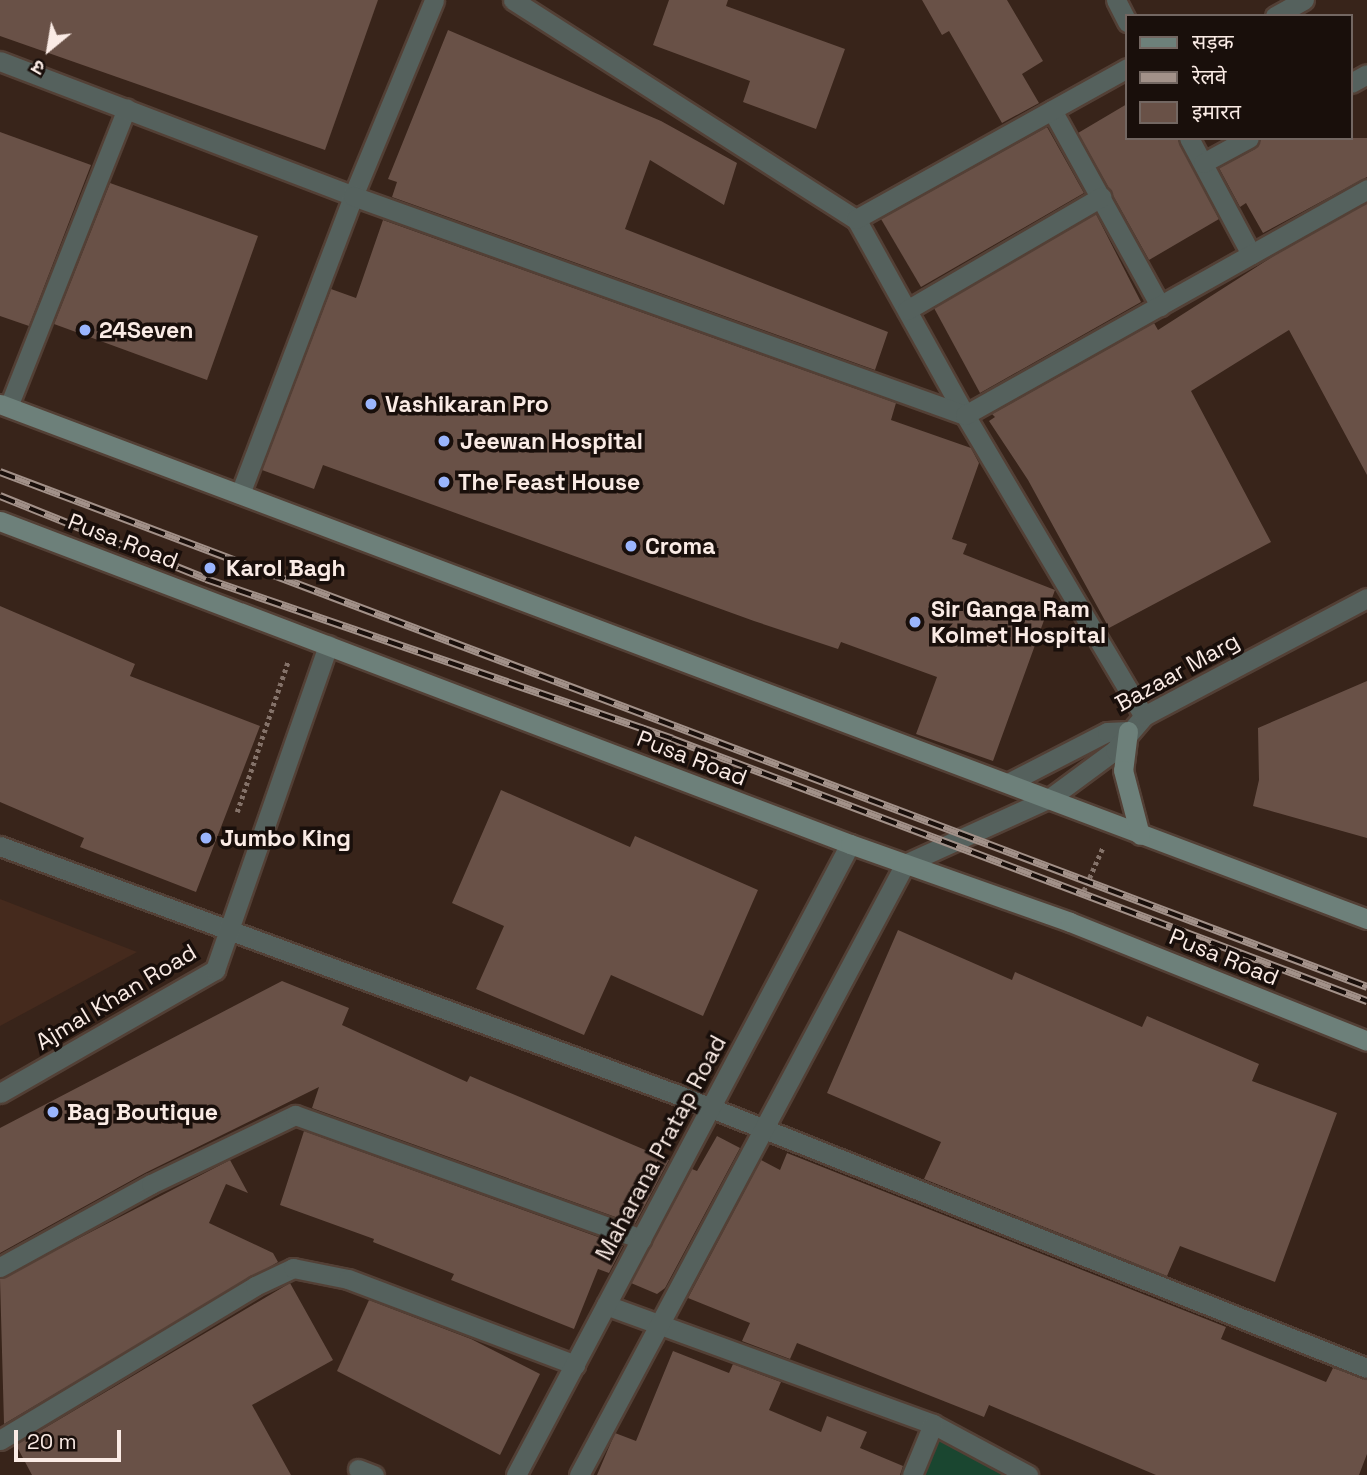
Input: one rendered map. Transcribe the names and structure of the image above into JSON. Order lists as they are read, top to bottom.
{
  "streets": {
    "main road": ["Pusa Road"],
    "street": ["Bazaar Marg", "Ajmal Khan Road", "Maharana Pratap Road"]
  },
  "crossings": [
    ["Pusa Road", "Ajmal Khan Road"],
    ["Pusa Road", "Maharana Pratap Road"]
  ],
  "places": [
    "24Seven",
    "Vashikaran Pro",
    "Jeewan Hospital",
    "The Feast House",
    "Croma",
    "Karol Bagh",
    "Sir Ganga Ram Kolmet Hospital",
    "Jumbo King",
    "Bag Boutique"
  ],
  "legend": ["सड़क", "रेलवे", "इमारत"],
  "scale_bar": "20 m",
  "north": "bottom left"
}
